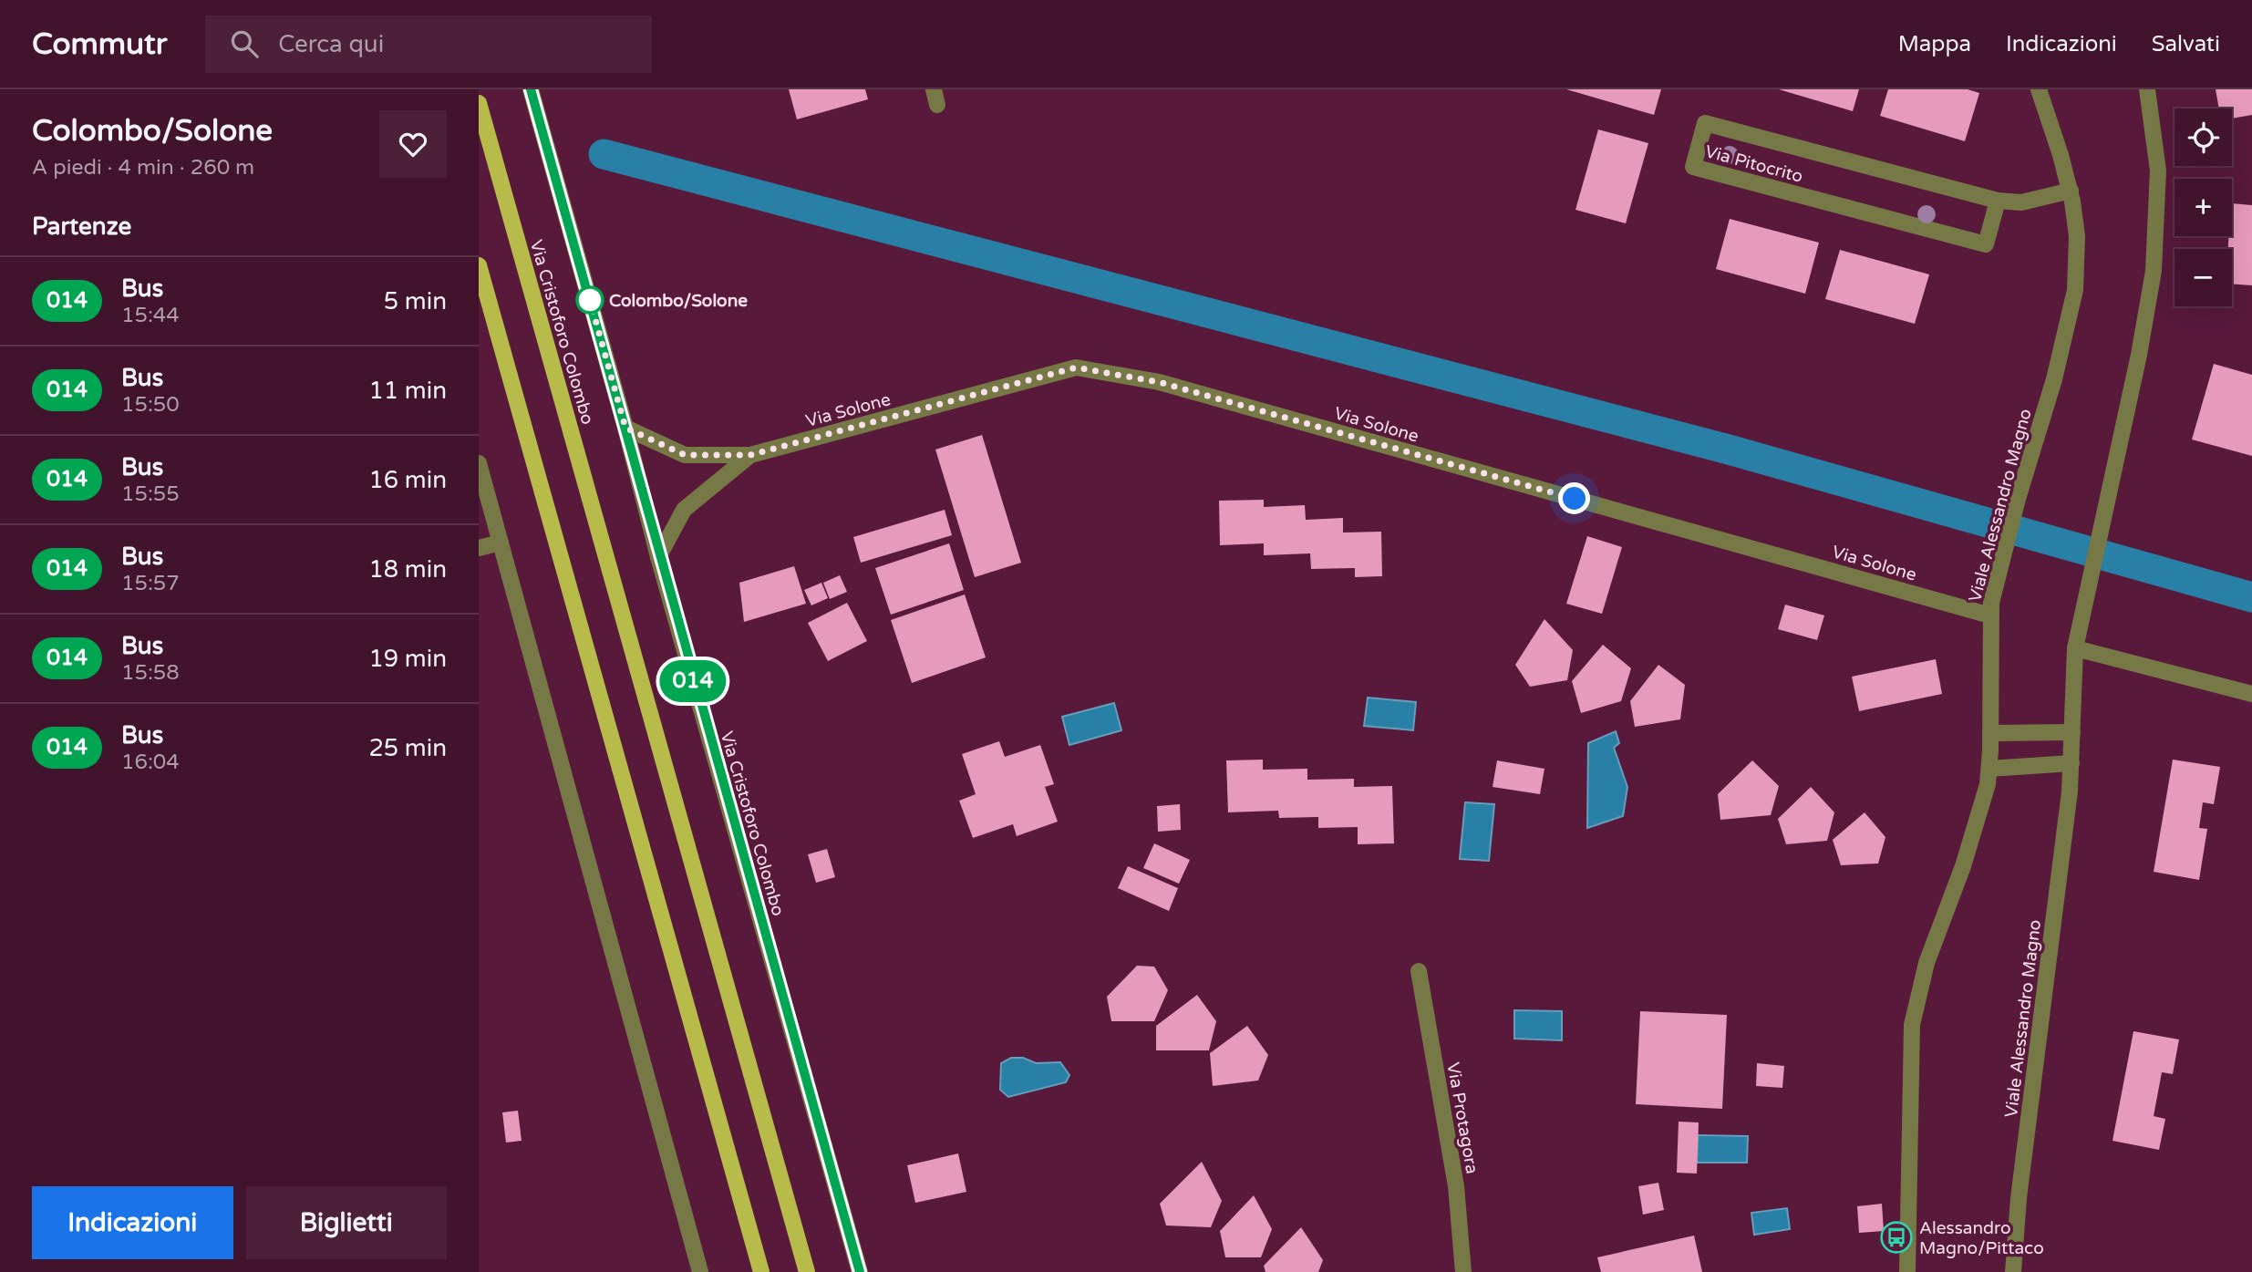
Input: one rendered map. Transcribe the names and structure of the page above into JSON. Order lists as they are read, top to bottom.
{
  "streets": {
    "main road": ["Via Cristoforo Colombo"],
    "street": [
      "Via Pitocrito",
      "Via Solone",
      "Viale Alessandro Magno",
      "Via Protagora"
    ]
  },
  "crossings": [
    ["Via Pitocrito", "Viale Alessandro Magno"],
    ["Via Solone", "Viale Alessandro Magno"]
  ],
  "places": {
    "other": ["Colombo/Solone"],
    "bus stop": ["Alessandro Magno/Pittaco"]
  },
  "lines": ["bus line 014"],
  "page": {
    "header": "Commutr",
    "search": "Cerca qui",
    "nav": ["Mappa", "Indicazioni", "Salvati"],
    "heading": [
      ["Colombo/Solone", "A piedi · 4 min · 260 m"],
      "Partenze"
    ],
    "on_map": "014",
    "map_buttons": ["+", "−"],
    "list": [
      {
        "mark": "014",
        "name": "Bus",
        "note": "15:44",
        "value": "5 min"
      },
      {
        "mark": "014",
        "name": "Bus",
        "note": "15:50",
        "value": "11 min"
      },
      {
        "mark": "014",
        "name": "Bus",
        "note": "15:55",
        "value": "16 min"
      },
      {
        "mark": "014",
        "name": "Bus",
        "note": "15:57",
        "value": "18 min"
      },
      {
        "mark": "014",
        "name": "Bus",
        "note": "15:58",
        "value": "19 min"
      },
      {
        "mark": "014",
        "name": "Bus",
        "note": "16:04",
        "value": "25 min"
      }
    ],
    "buttons": ["Indicazioni", "Biglietti"]
  }
}
